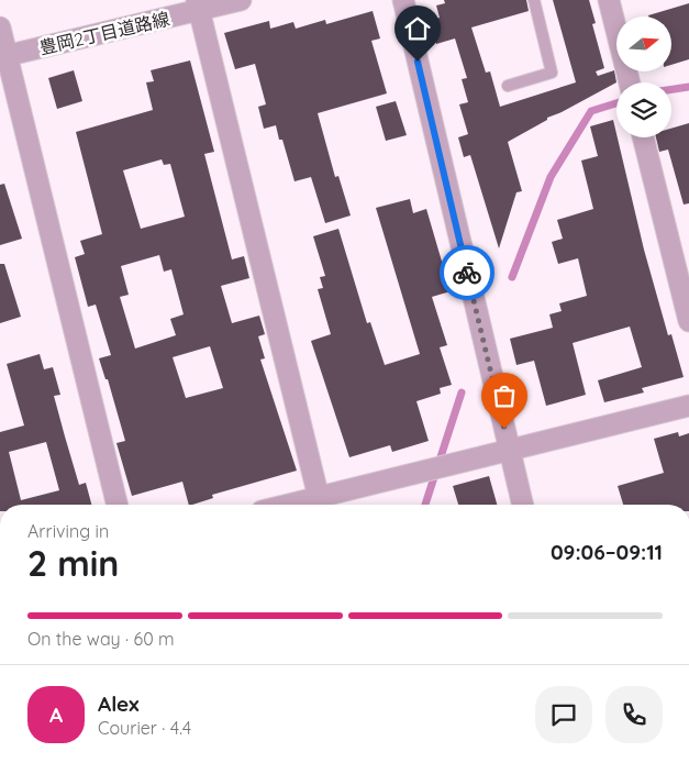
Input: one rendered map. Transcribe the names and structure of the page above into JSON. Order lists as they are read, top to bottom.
{
  "streets": {
    "street": ["豊岡2丁目道路線"]
  },
  "north": "right",
  "page": {
    "heading": ["2 min", "Arriving in", "09:06–09:11"],
    "panel": ["Alex", "Courier · 4.4"],
    "bar": "On the way · 60 m",
    "round": "A"
  }
}
